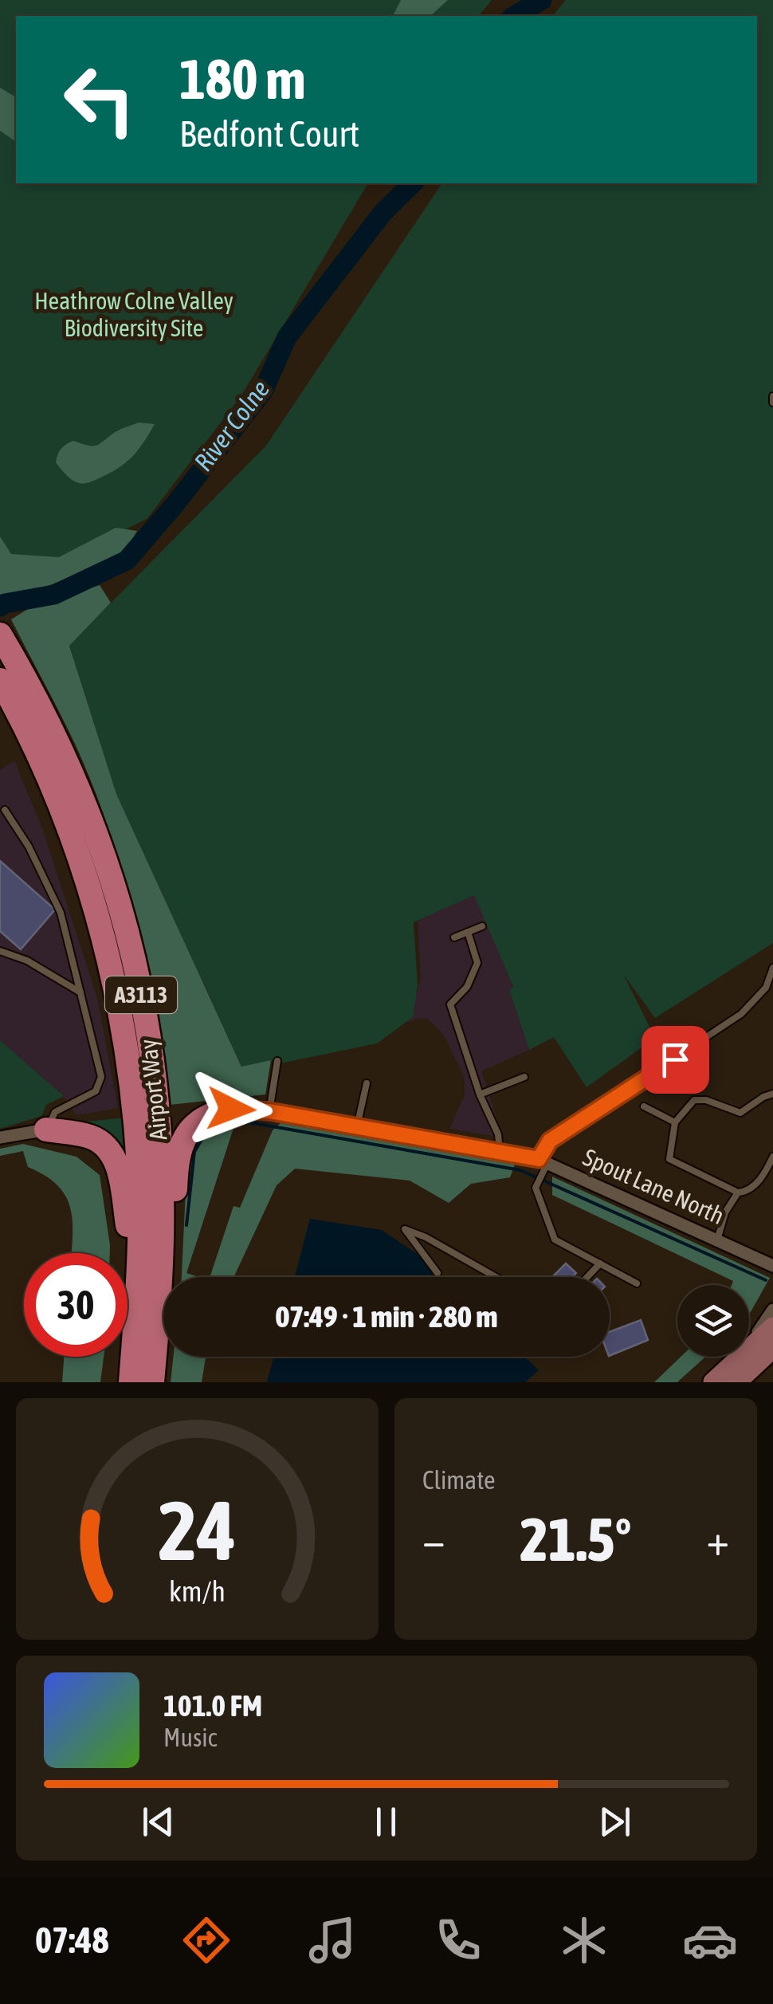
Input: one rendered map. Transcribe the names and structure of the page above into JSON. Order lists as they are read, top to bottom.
{
  "streets": {
    "highway": ["A3113", "Airport Way"],
    "street": ["Spout Lane North"]
  },
  "water": ["River Colne"],
  "parks": ["Heathrow Colne Valley Biodiversity Site"],
  "page": {
    "turn": ["180 m", "Bedfont Court"],
    "limit": "30",
    "trip": "07:49 · 1 min · 280 m",
    "tile": "Climate",
    "heat": ["−", "21.5°", "+"],
    "song": ["101.0 FM", "Music"],
    "tabs": "07:48",
    "gauge": ["24", "km/h"]
  }
}
